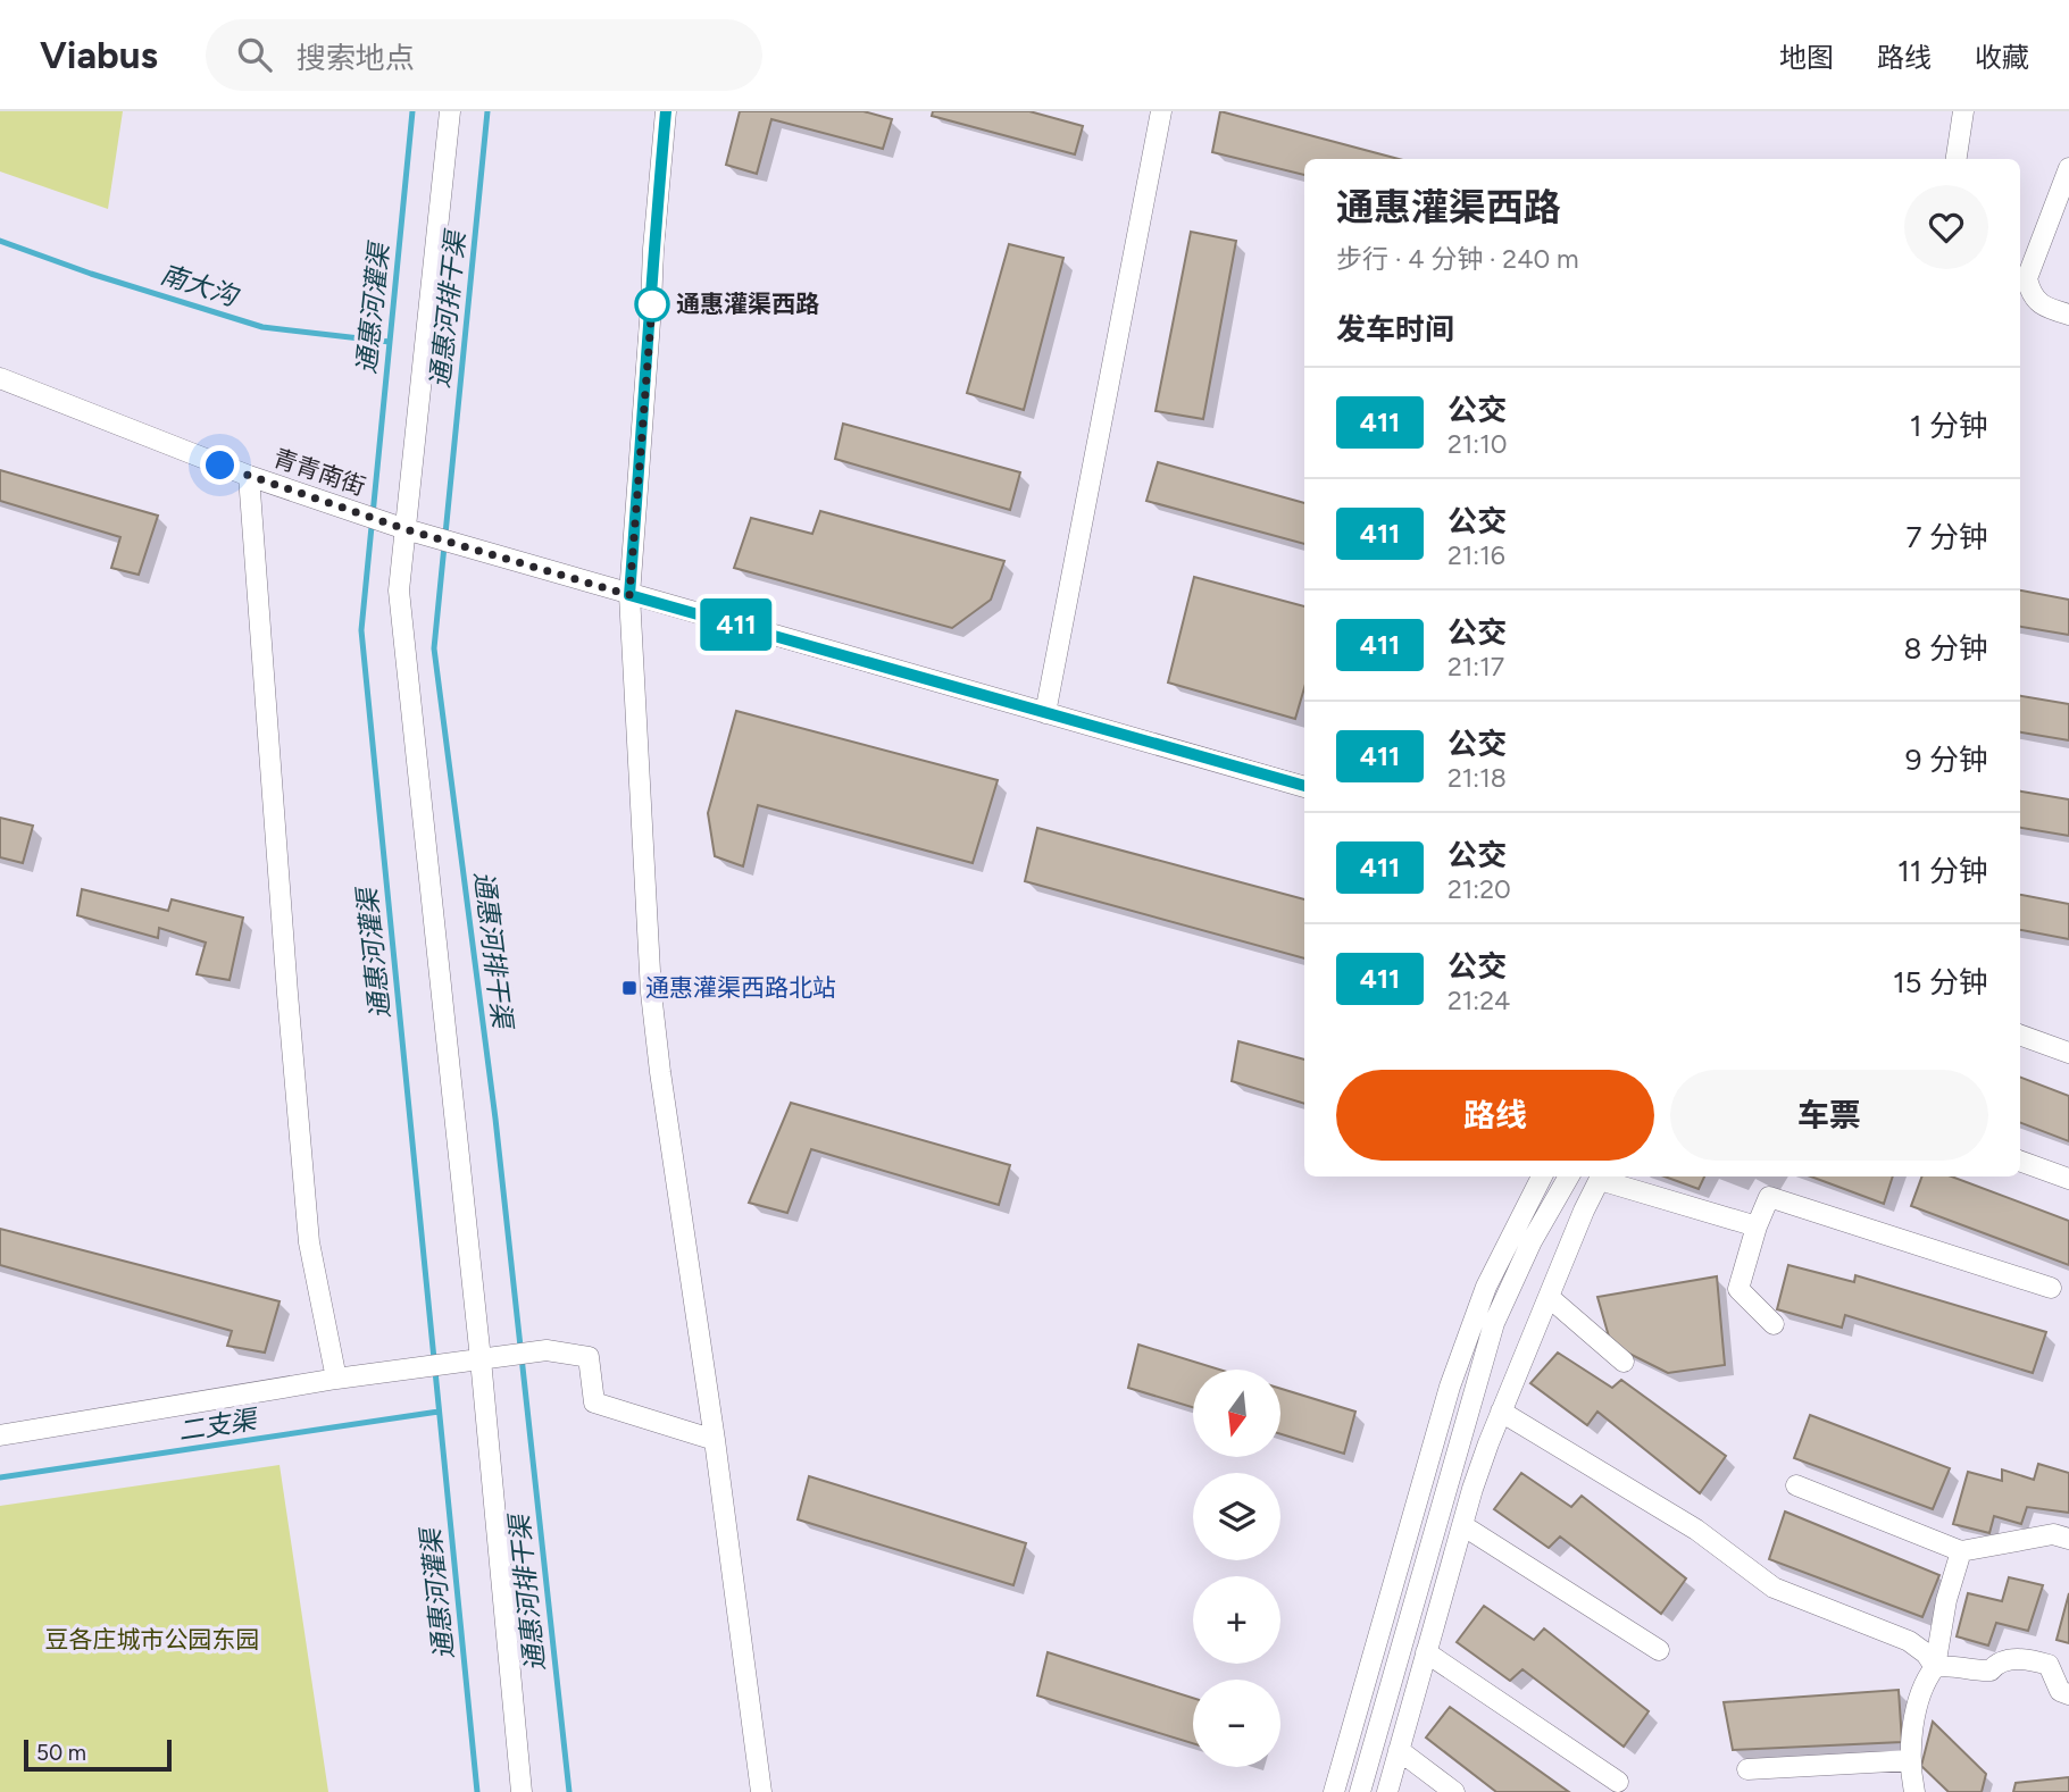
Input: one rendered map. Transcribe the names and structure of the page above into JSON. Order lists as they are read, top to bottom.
{
  "streets": {
    "street": ["青青南街"]
  },
  "water": [
    "南大沟",
    "通惠河灌渠",
    "通惠河排干渠",
    "二支渠"
  ],
  "parks": ["豆各庄城市公园东园"],
  "places": {
    "other": ["通惠灌渠西路"],
    "transit": ["通惠灌渠西路北站"]
  },
  "lines": ["bus line 411"],
  "scale_bar": "50 m",
  "north": "bottom",
  "page": {
    "header": "Viabus",
    "search": "搜索地点",
    "nav": ["地图", "路线", "收藏"],
    "on_map": "411",
    "heading": [
      ["通惠灌渠西路", "步行 · 4 分钟 · 240 m"],
      "发车时间"
    ],
    "list": [
      {
        "mark": "411",
        "name": "公交",
        "note": "21:10",
        "value": "1 分钟"
      },
      {
        "mark": "411",
        "name": "公交",
        "note": "21:16",
        "value": "7 分钟"
      },
      {
        "mark": "411",
        "name": "公交",
        "note": "21:17",
        "value": "8 分钟"
      },
      {
        "mark": "411",
        "name": "公交",
        "note": "21:18",
        "value": "9 分钟"
      },
      {
        "mark": "411",
        "name": "公交",
        "note": "21:20",
        "value": "11 分钟"
      },
      {
        "mark": "411",
        "name": "公交",
        "note": "21:24",
        "value": "15 分钟"
      }
    ],
    "buttons": ["路线", "车票"],
    "map_buttons": ["+", "−"],
    "scale": "50 m"
  }
}
